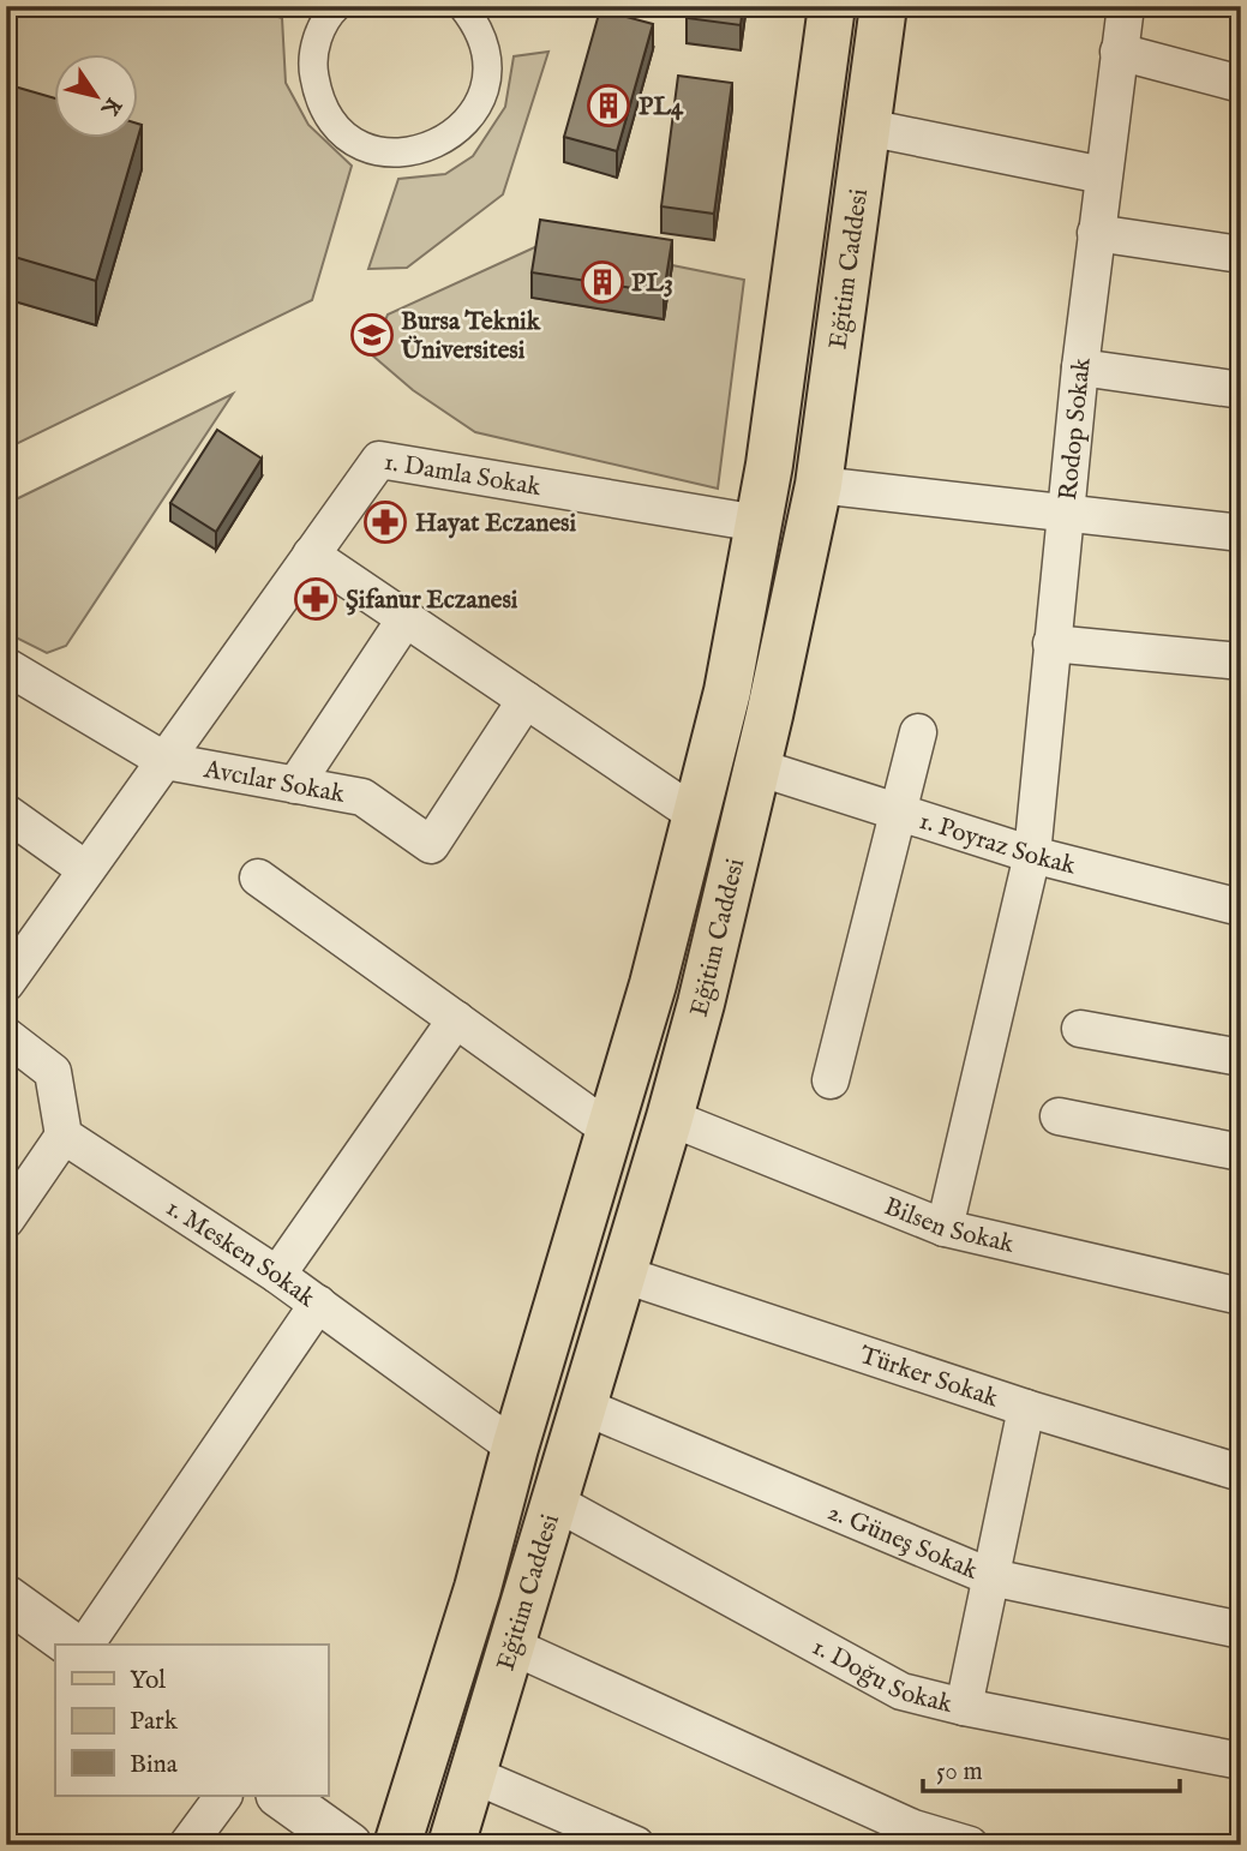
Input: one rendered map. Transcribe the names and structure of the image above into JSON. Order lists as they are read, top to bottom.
{
  "streets": {
    "main road": ["Eğitim Caddesi"],
    "street": [
      "Rodop Sokak",
      "1. Damla Sokak",
      "Avcılar Sokak",
      "1. Poyraz Sokak",
      "Bilsen Sokak",
      "1. Mesken Sokak",
      "Türker Sokak",
      "2. Güneş Sokak",
      "1. Doğu Sokak"
    ]
  },
  "crossings": [
    ["Eğitim Caddesi", "1. Damla Sokak"],
    ["Eğitim Caddesi", "1. Poyraz Sokak"],
    ["Eğitim Caddesi", "Bilsen Sokak"],
    ["Eğitim Caddesi", "1. Mesken Sokak"],
    ["Eğitim Caddesi", "Türker Sokak"],
    ["Eğitim Caddesi", "2. Güneş Sokak"],
    ["Eğitim Caddesi", "1. Doğu Sokak"],
    ["Rodop Sokak", "1. Poyraz Sokak"],
    ["Rodop Sokak", "Bilsen Sokak"],
    ["1. Damla Sokak", "Avcılar Sokak"]
  ],
  "places": {
    "building": ["PL4", "PL3"],
    "school or university": ["Bursa Teknik Üniversitesi"],
    "pharmacy": ["Hayat Eczanesi", "Şifanur Eczanesi"]
  },
  "legend": ["Yol", "Park", "Bina"],
  "scale_bar": "50 m",
  "north": "bottom right"
}
